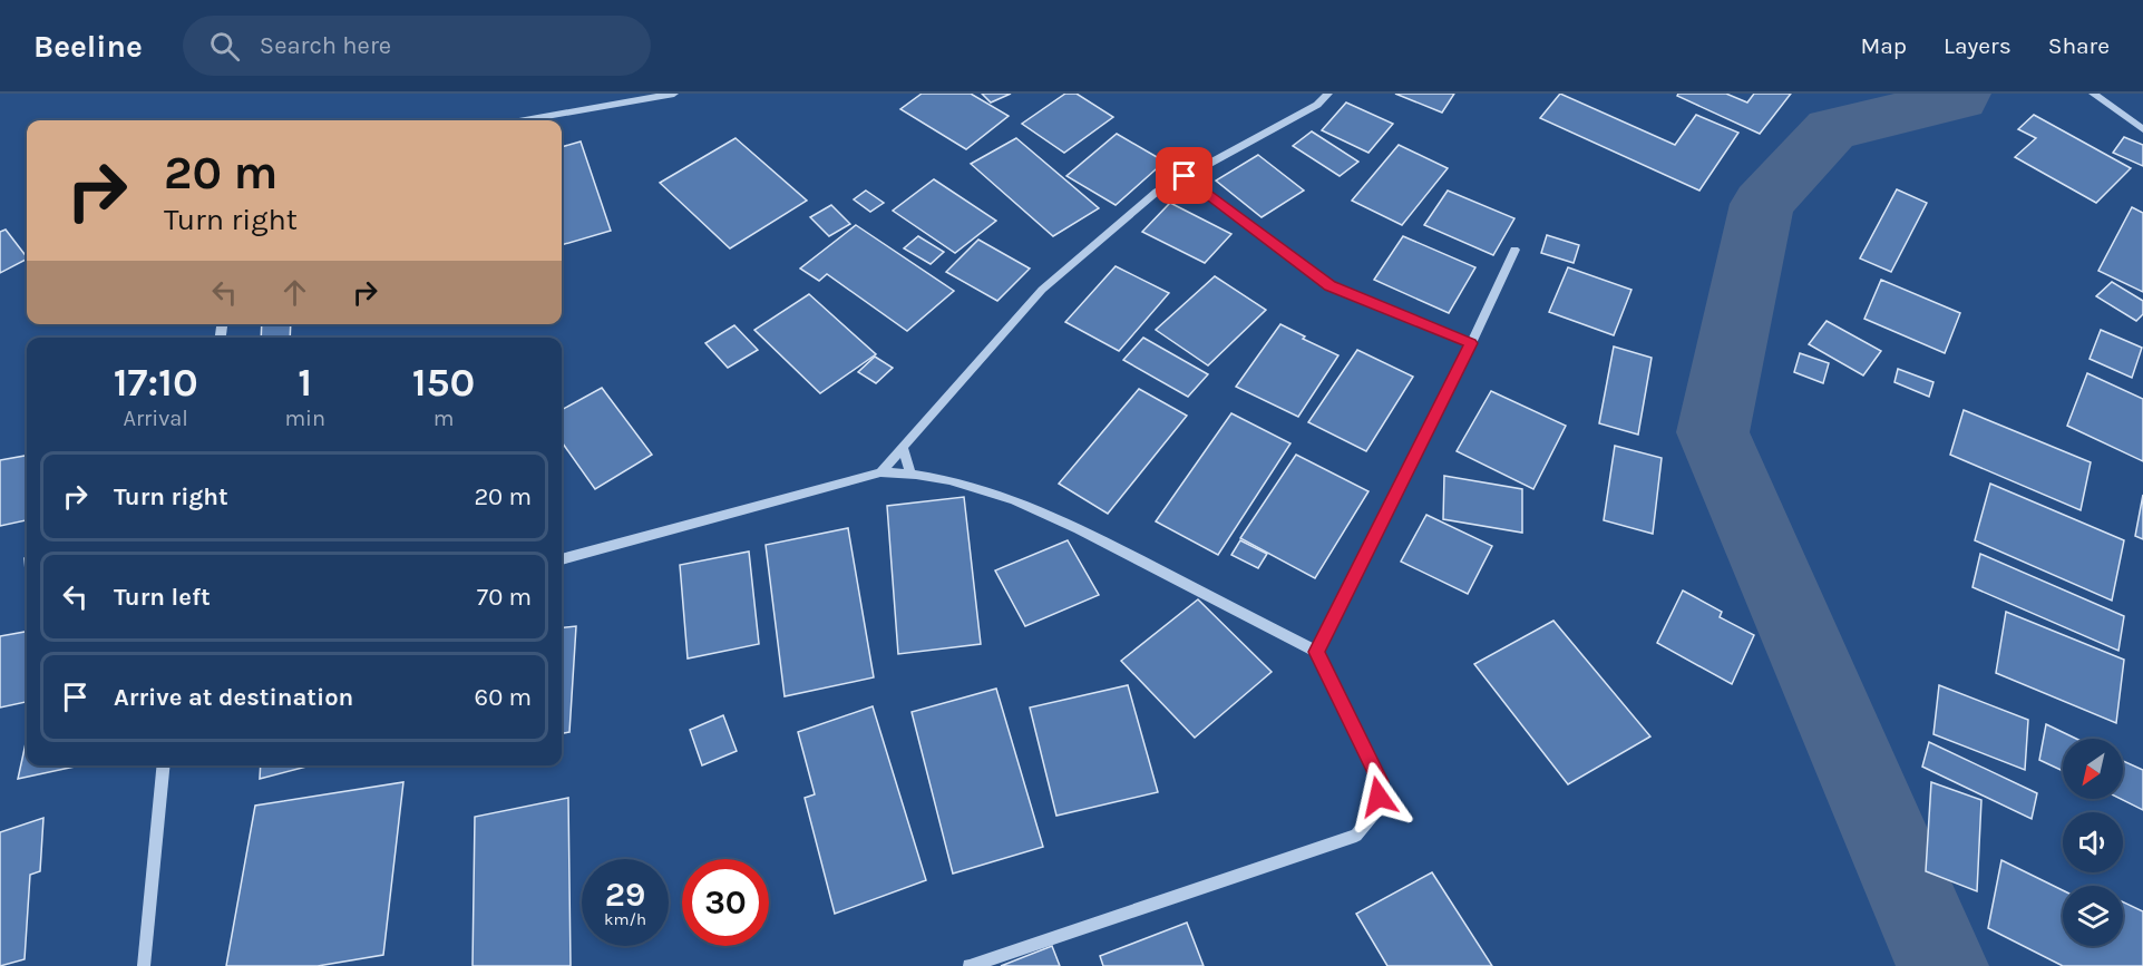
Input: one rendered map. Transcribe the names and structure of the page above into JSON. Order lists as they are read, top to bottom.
{
  "north": "bottom left",
  "page": {
    "header": "Beeline",
    "search": "Search here",
    "nav": ["Map", "Layers", "Share"],
    "turn": ["20 m", "Turn right"],
    "eta": [
      "17:10",
      "Arrival",
      "1",
      "min",
      "150",
      "m"
    ],
    "list": [
      {
        "name": "Turn right",
        "value": "20 m"
      },
      {
        "name": "Turn left",
        "value": "70 m"
      },
      {
        "name": "Arrive at destination",
        "value": "60 m"
      }
    ],
    "speed": "29 km/h",
    "limit": "30"
  }
}
